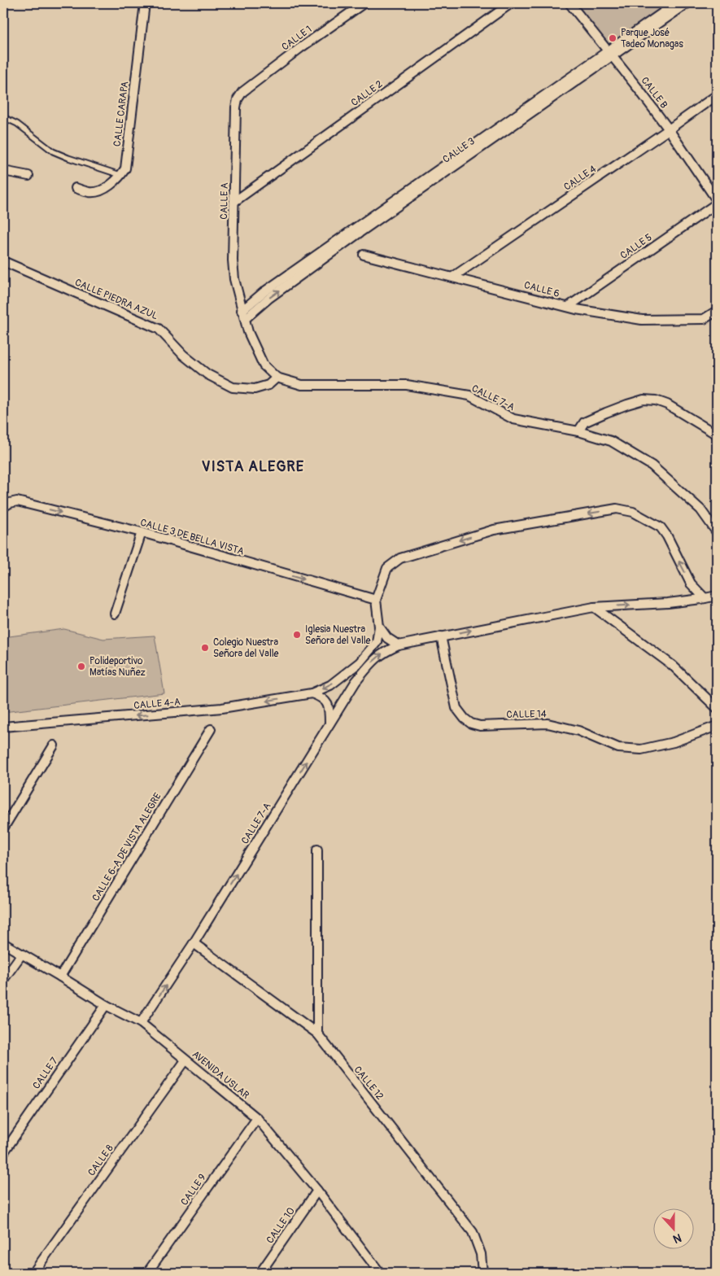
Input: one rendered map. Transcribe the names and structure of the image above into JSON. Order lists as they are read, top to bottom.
{
  "streets": {
    "street": [
      "CALLE 1",
      "CALLE B",
      "CALLE 2",
      "CALLE CARAPA",
      "CALLE 3",
      "CALLE 4",
      "CALLE A",
      "CALLE 5",
      "CALLE 6",
      "CALLE PIEDRA AZUL",
      "CALLE 7-A",
      "CALLE 3 DE BELLA VISTA",
      "CALLE 4-A",
      "CALLE 14",
      "CALLE 6-A DE VISTA ALEGRE",
      "CALLE 7",
      "AVENIDA USLAR",
      "CALLE 12",
      "CALLE 8",
      "CALLE 9",
      "CALLE 10"
    ]
  },
  "crossings": [
    ["CALLE 1", "CALLE A"],
    ["CALLE B", "CALLE 3"],
    ["CALLE B", "CALLE 4"],
    ["CALLE 2", "CALLE A"],
    ["CALLE 3", "CALLE A"],
    ["CALLE 3", "CALLE 7-A"],
    ["CALLE 4", "CALLE 6"],
    ["CALLE A", "CALLE 7-A"],
    ["CALLE 5", "CALLE 6"],
    ["CALLE PIEDRA AZUL", "CALLE 7-A"],
    ["CALLE 7-A", "CALLE 14"],
    ["CALLE 7-A", "AVENIDA USLAR"],
    ["CALLE 7-A", "CALLE 12"],
    ["CALLE 6-A DE VISTA ALEGRE", "AVENIDA USLAR"],
    ["CALLE 7", "AVENIDA USLAR"],
    ["AVENIDA USLAR", "CALLE 8"],
    ["AVENIDA USLAR", "CALLE 9"],
    ["AVENIDA USLAR", "CALLE 10"]
  ],
  "one_way": ["CALLE 7-A", "CALLE 3 DE BELLA VISTA", "CALLE 4-A"],
  "districts": ["VISTA ALEGRE"],
  "places": [
    "Parque José Tadeo Monagas",
    "Iglesia Nuestra Señora del Valle",
    "Colegio Nuestra Señora del Valle",
    "Polideportivo Matías Nuñez"
  ],
  "north": "bottom"
}
